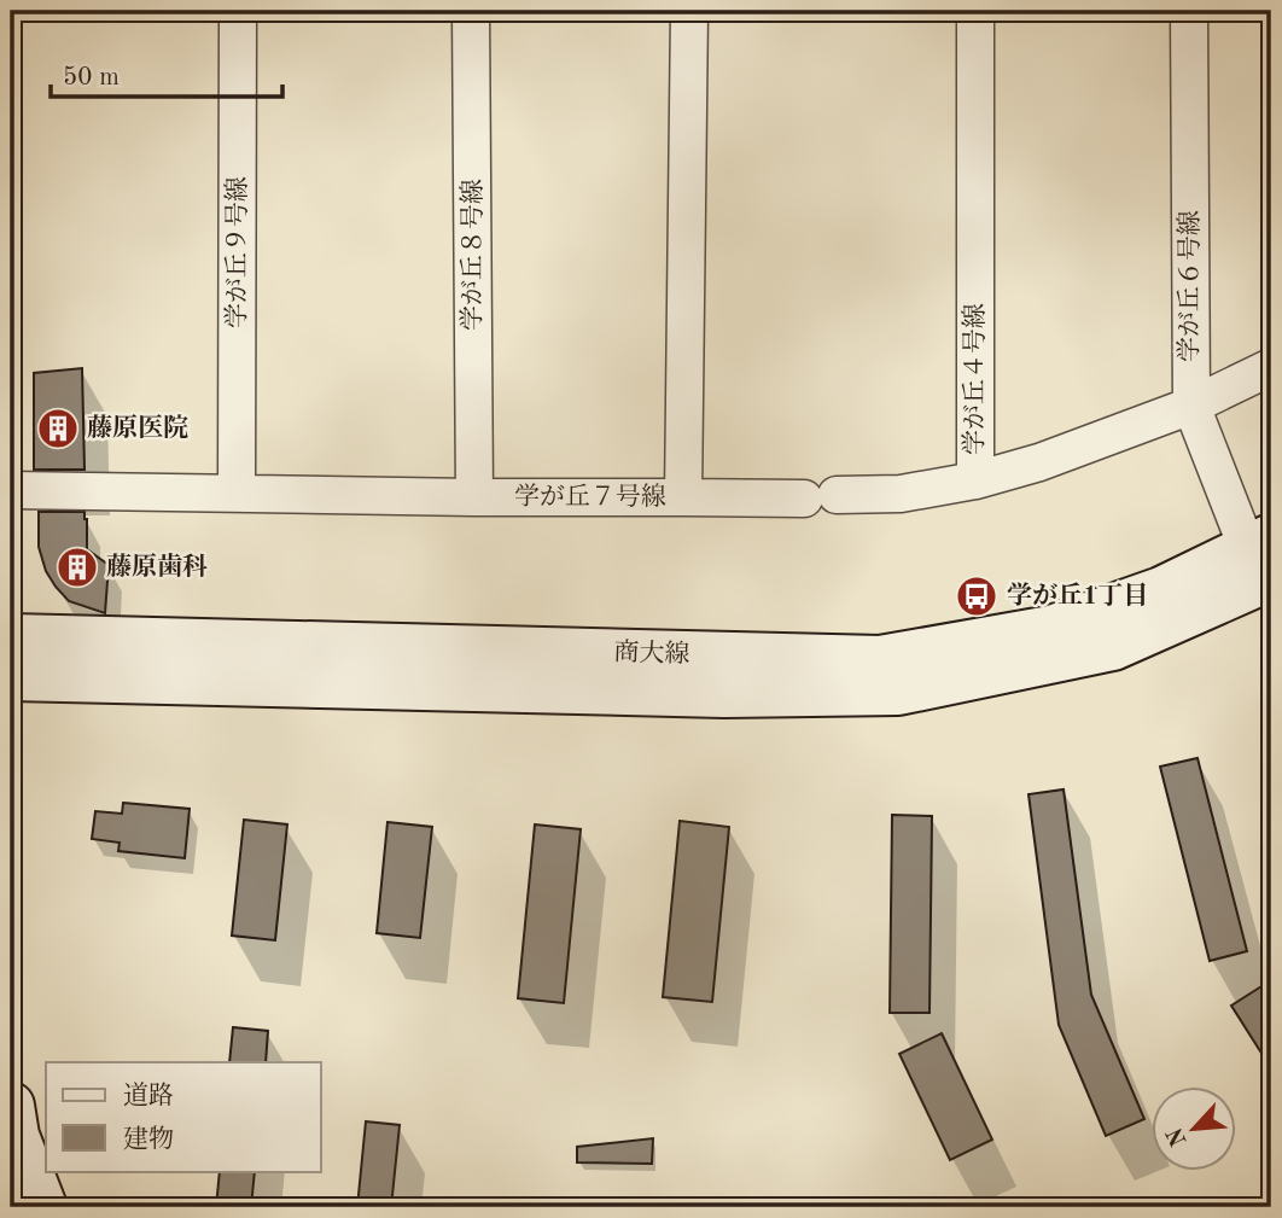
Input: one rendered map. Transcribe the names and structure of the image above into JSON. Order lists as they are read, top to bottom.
{
  "streets": {
    "street": [
      "学が丘９号線",
      "学が丘８号線",
      "学が丘６号線",
      "学が丘４号線",
      "学が丘７号線",
      "商大線"
    ]
  },
  "crossings": [
    ["学が丘９号線", "学が丘７号線"],
    ["学が丘８号線", "学が丘７号線"],
    ["学が丘６号線", "学が丘４号線"],
    ["学が丘６号線", "商大線"]
  ],
  "places": {
    "building": ["藤原医院", "藤原歯科"],
    "bus stop": ["学が丘1丁目"]
  },
  "legend": ["道路", "建物"],
  "scale_bar": "50 m",
  "north": "bottom left"
}
